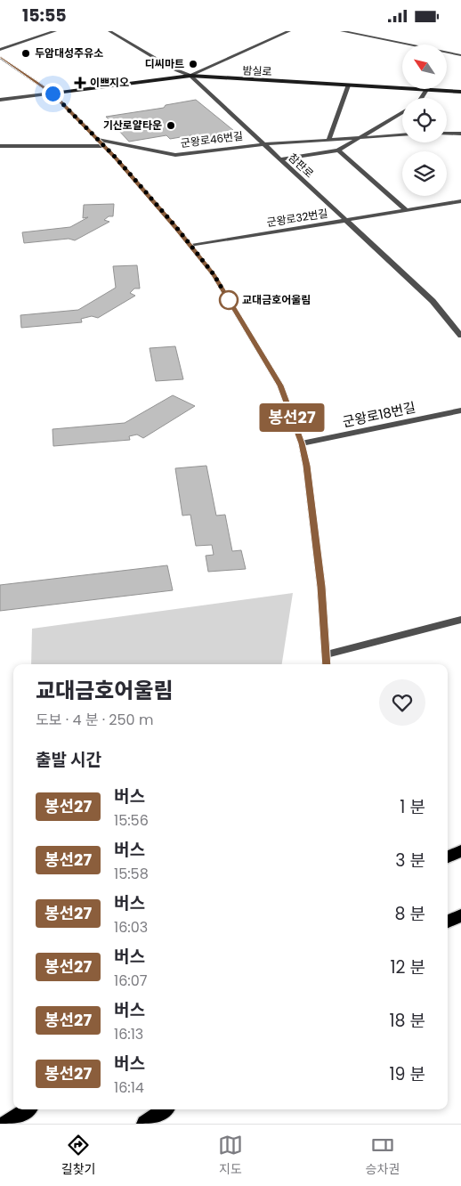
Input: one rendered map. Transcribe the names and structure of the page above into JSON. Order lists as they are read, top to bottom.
{
  "streets": {
    "main road": ["밤실로"],
    "street": [
      "군왕로46번길",
      "참판로",
      "군왕로32번길",
      "군왕로18번길"
    ]
  },
  "crossings": [
    ["밤실로", "군왕로46번길"],
    ["밤실로", "참판로"],
    ["군왕로46번길", "참판로"],
    ["참판로", "군왕로32번길"]
  ],
  "places": {
    "other": [
      "두암대성주유소",
      "디씨마트",
      "기산로얄타운",
      "교대금호어울림"
    ],
    "health": ["이쁘지오"]
  },
  "lines": ["bus line 봉선27"],
  "north": "top left",
  "page": {
    "status": "15:55",
    "on_map": "봉선27",
    "heading": [
      ["교대금호어울림", "도보 · 4 분 · 250 m"],
      "출발 시간"
    ],
    "list": [
      {
        "mark": "봉선27",
        "name": "버스",
        "note": "15:56",
        "value": "1 분"
      },
      {
        "mark": "봉선27",
        "name": "버스",
        "note": "15:58",
        "value": "3 분"
      },
      {
        "mark": "봉선27",
        "name": "버스",
        "note": "16:03",
        "value": "8 분"
      },
      {
        "mark": "봉선27",
        "name": "버스",
        "note": "16:07",
        "value": "12 분"
      },
      {
        "mark": "봉선27",
        "name": "버스",
        "note": "16:13",
        "value": "18 분"
      },
      {
        "mark": "봉선27",
        "name": "버스",
        "note": "16:14",
        "value": "19 분"
      }
    ],
    "tabs": ["길찾기", "지도", "승차권"]
  }
}
